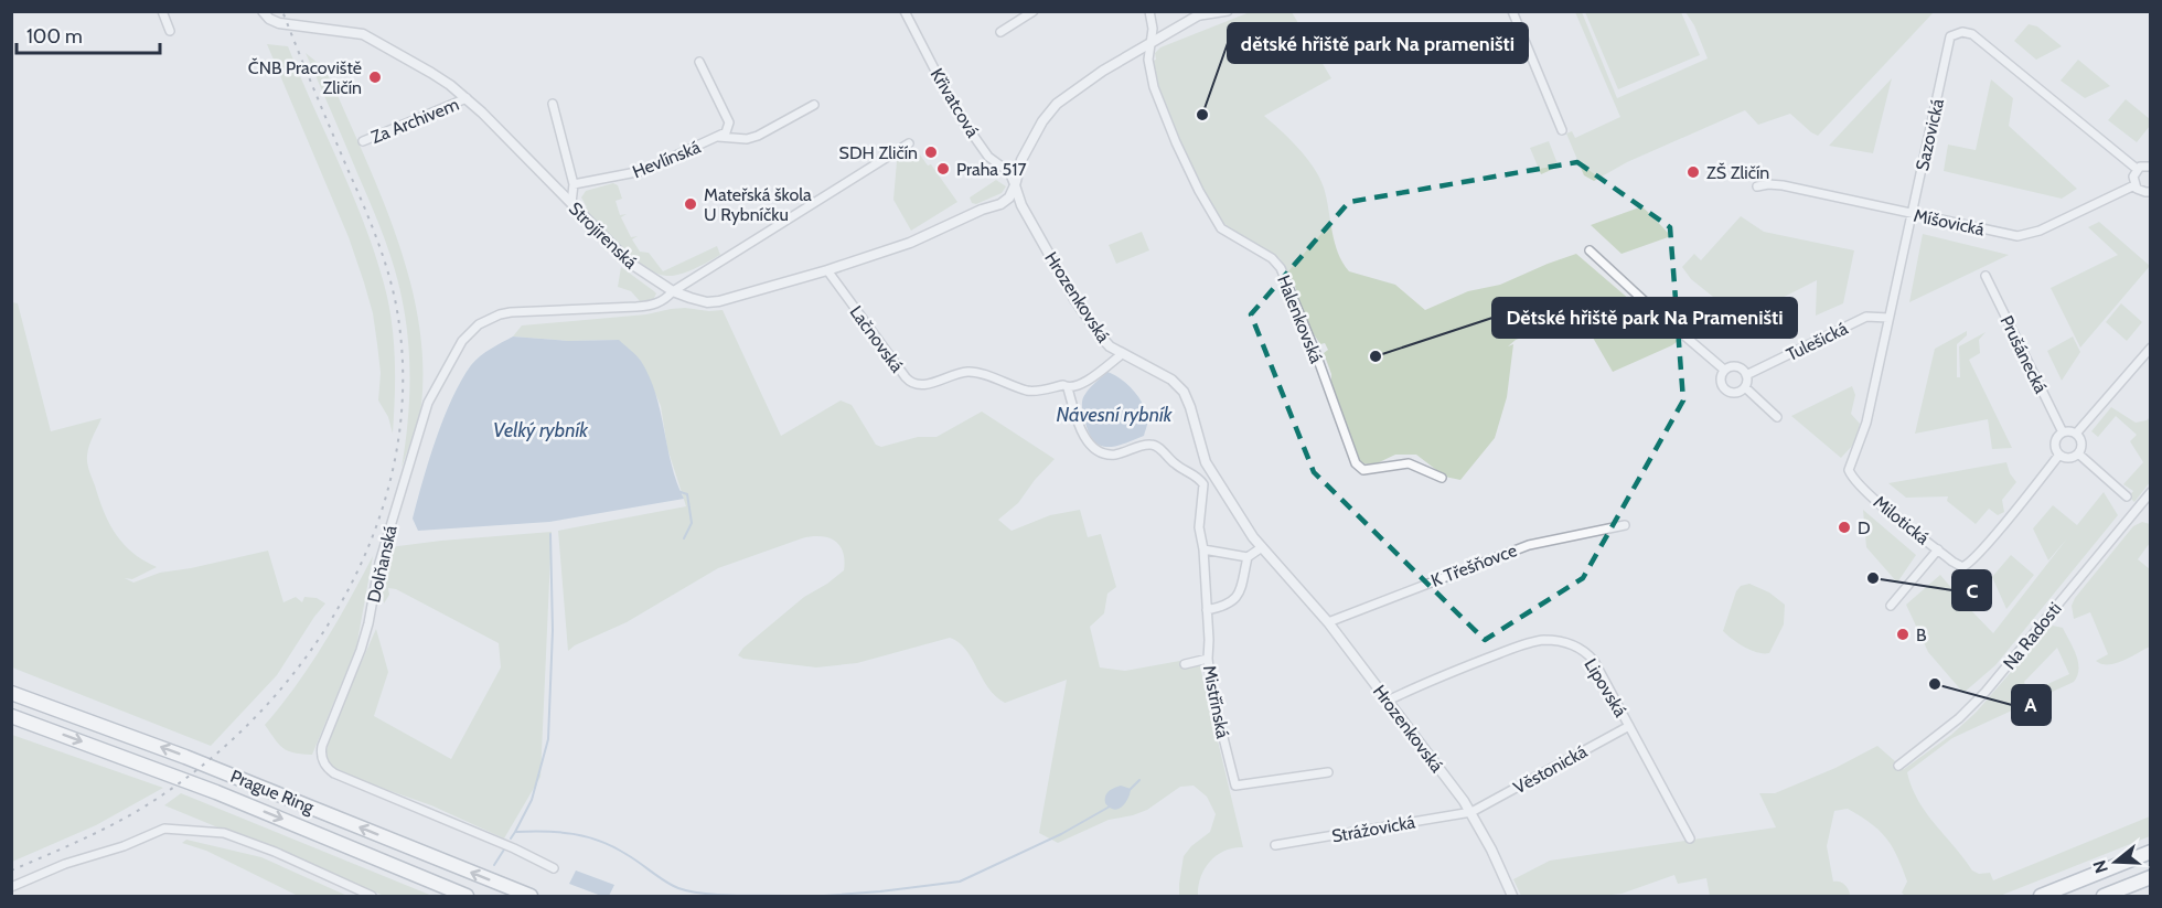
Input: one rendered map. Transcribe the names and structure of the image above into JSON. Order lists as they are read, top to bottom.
{
  "streets": {
    "highway": ["Prague Ring"],
    "street": [
      "Křivatcová",
      "Za Archivem",
      "Sazovická",
      "Hevlínská",
      "Míšovická",
      "Strojírenská",
      "Hrozenkovská",
      "Halenkovská",
      "Lačnovská",
      "Tulešická",
      "Prušánecká",
      "Milotická",
      "Dolňanská",
      "K Třešňovce",
      "Na Radosti",
      "Lipovská",
      "Mistřínská",
      "Věstonická",
      "Strážovická"
    ]
  },
  "crossings": [
    ["Křivatcová", "Strojírenská"],
    ["Křivatcová", "Hrozenkovská"],
    ["Za Archivem", "Strojírenská"],
    ["Sazovická", "Míšovická"],
    ["Sazovická", "Tulešická"],
    ["Sazovická", "Milotická"],
    ["Strojírenská", "Hrozenkovská"],
    ["Strojírenská", "Lačnovská"],
    ["Strojírenská", "Dolňanská"],
    ["Hrozenkovská", "Lačnovská"],
    ["Hrozenkovská", "K Třešňovce"],
    ["Hrozenkovská", "Lipovská"],
    ["Hrozenkovská", "Věstonická"],
    ["Hrozenkovská", "Strážovická"],
    ["Prušánecká", "Milotická"],
    ["Lipovská", "Věstonická"],
    ["Věstonická", "Strážovická"]
  ],
  "water": ["Návesní rybník", "Velký rybník"],
  "places": [
    "ČNB Pracoviště Zličín",
    "dětské hřiště park Na prameništi",
    "SDH Zličín",
    "Praha 517",
    "ZŠ Zličín",
    "Mateřská škola U Rybníčku",
    "Dětské hřiště park Na Prameništi",
    "D",
    "C",
    "B",
    "A"
  ],
  "scale_bar": "100 m",
  "north": "left"
}
